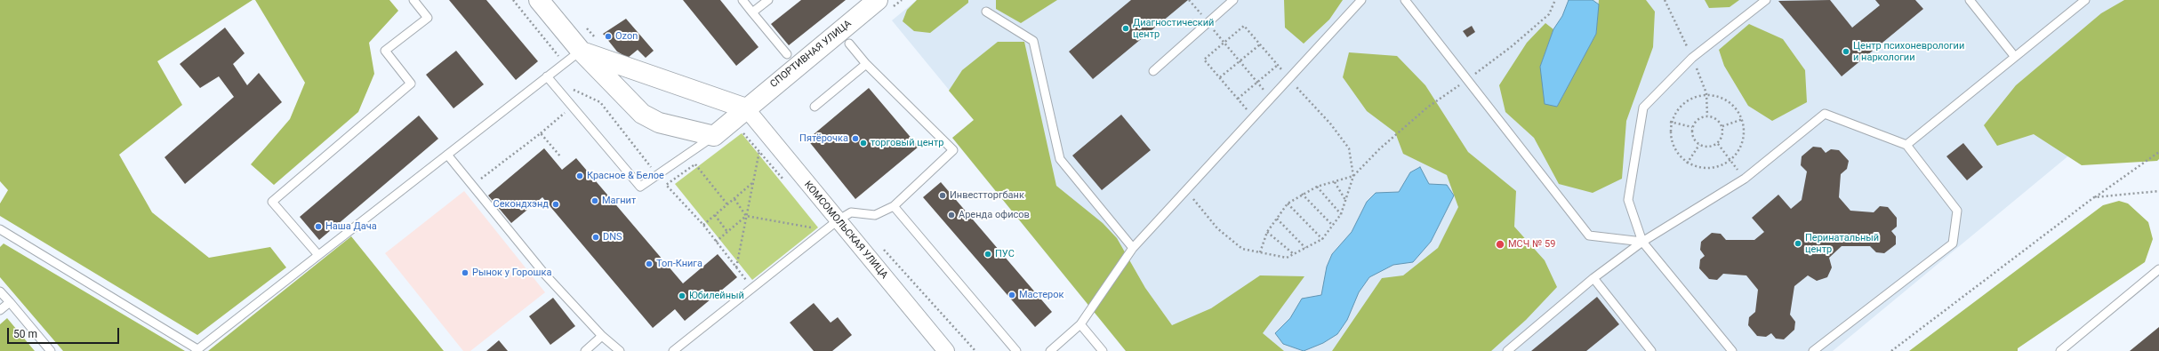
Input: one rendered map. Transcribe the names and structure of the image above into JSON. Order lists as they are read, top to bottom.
{
  "streets": {
    "street": ["СПОРТИВНАЯ УЛИЦА", "КОМСОМОЛЬСКАЯ УЛИЦА"]
  },
  "crossings": [
    ["СПОРТИВНАЯ УЛИЦА", "КОМСОМОЛЬСКАЯ УЛИЦА"]
  ],
  "places": [
    "Диагностический центр",
    "Ozon",
    "Центр психоневрологии и наркологии",
    "Пятёрочка",
    "торговый центр",
    "Красное & Белое",
    "Инвестторгбанк",
    "Магнит",
    "Секондхэнд",
    "Аренда офисов",
    "Наша Дача",
    "DNS",
    "Перинатальный центр",
    "МСЧ № 59",
    "ПУС",
    "Топ-Книга",
    "Рынок у Горошка",
    "Мастерок",
    "Юбилейный"
  ],
  "scale_bar": "50 m"
}
